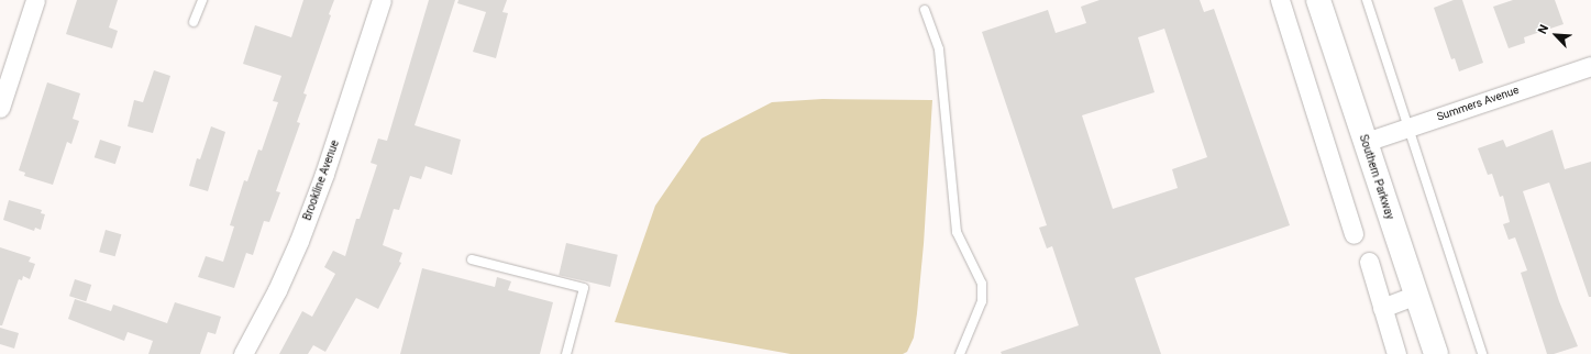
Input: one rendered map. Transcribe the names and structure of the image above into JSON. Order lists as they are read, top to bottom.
{
  "streets": {
    "main road": ["Southern Parkway"],
    "street": ["Summers Avenue", "Brookline Avenue"]
  },
  "crossings": [
    ["Summers Avenue", "Southern Parkway"]
  ],
  "north": "top left"
}
